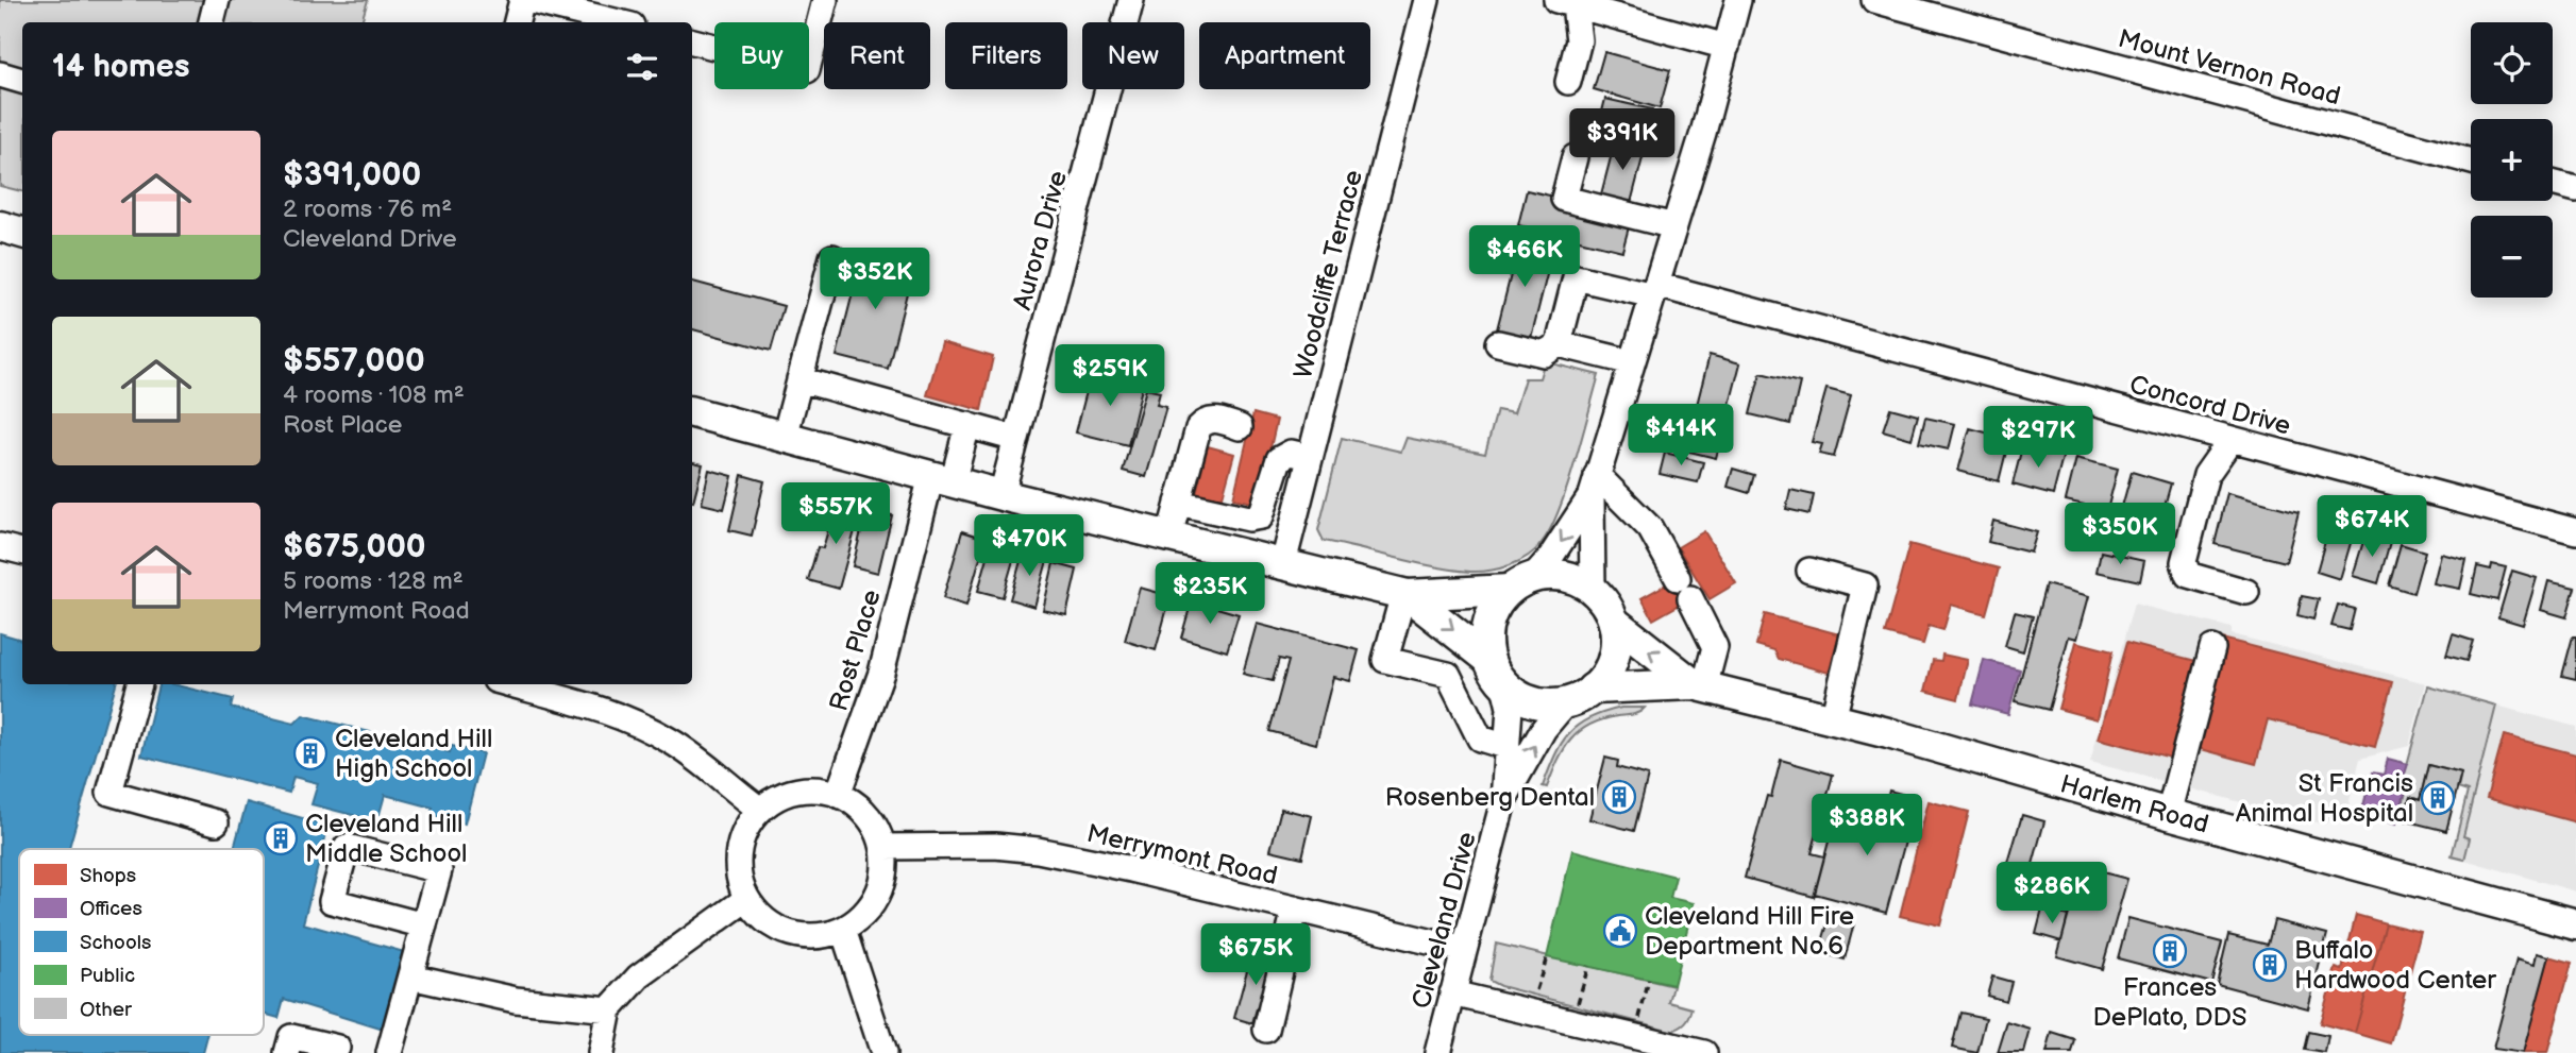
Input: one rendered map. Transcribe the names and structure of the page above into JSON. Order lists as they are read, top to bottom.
{
  "streets": {
    "main road": ["Harlem Road"],
    "street": [
      "Mount Vernon Road",
      "Aurora Drive",
      "Woodcliffe Terrace",
      "Concord Drive",
      "Rost Place",
      "Merrymont Road",
      "Cleveland Drive"
    ]
  },
  "crossings": [
    ["Rost Place", "Merrymont Road"],
    ["Harlem Road", "Cleveland Drive"],
    ["Merrymont Road", "Cleveland Drive"]
  ],
  "places": {
    "building": [
      "Cleveland Hill High School",
      "Rosenberg Dental",
      "St Francis Animal Hospital",
      "Cleveland Hill Middle School",
      "Frances DePlato, DDS",
      "Buffalo Hardwood Center"
    ],
    "public building": ["Cleveland Hill Fire Department No.6"]
  },
  "legend": [
    "Shops",
    "Offices",
    "Schools",
    "Public",
    "Other"
  ],
  "page": {
    "map_buttons": ["+", "−"],
    "chip": [
      "Buy",
      "Rent",
      "Filters",
      "New",
      "Apartment"
    ],
    "heading": "14 homes",
    "price": [
      "$391K",
      "$466K",
      "$352K",
      "$259K",
      "$414K",
      "$297K",
      "$557K",
      "$674K",
      "$350K",
      "$470K",
      "$235K",
      "$388K",
      "$286K",
      "$675K"
    ],
    "list": [
      {
        "name": "$391,000",
        "note": "2 rooms · 76 m² · Cleveland Drive"
      },
      {
        "name": "$557,000",
        "note": "4 rooms · 108 m² · Rost Place"
      },
      {
        "name": "$675,000",
        "note": "5 rooms · 128 m² · Merrymont Road"
      }
    ]
  }
}
